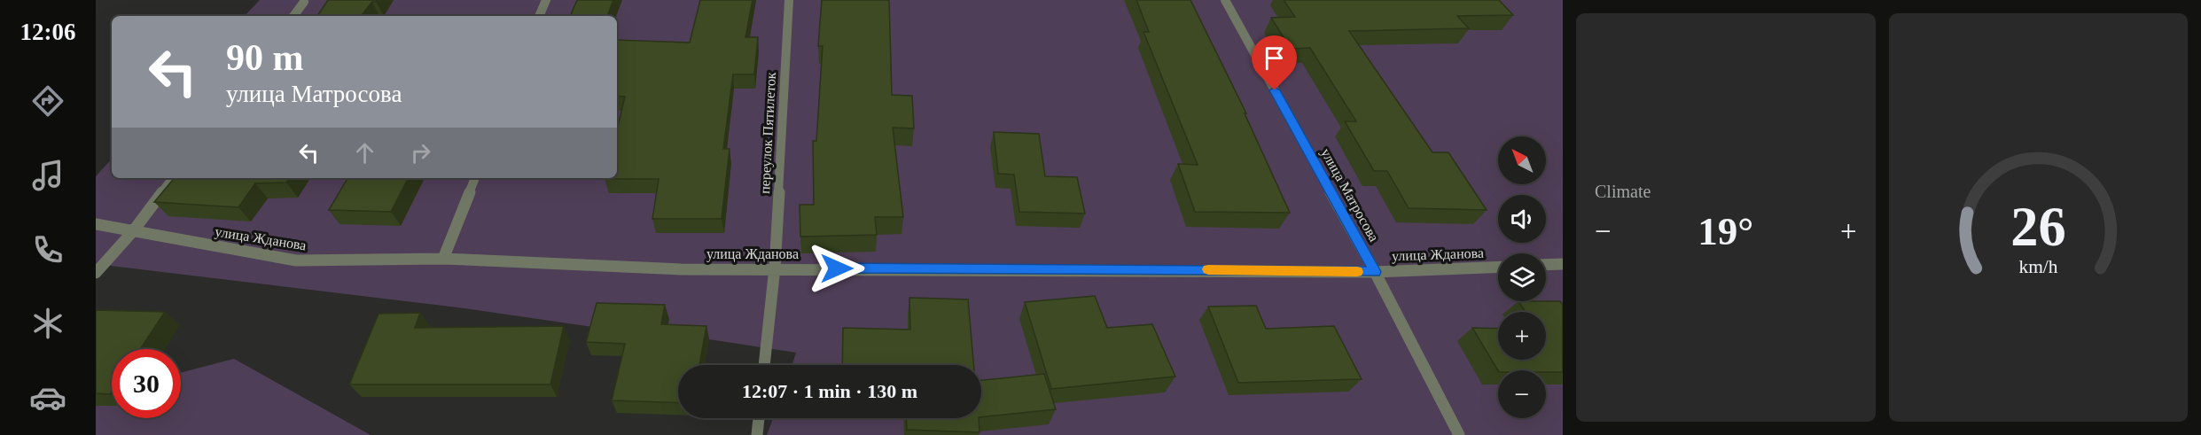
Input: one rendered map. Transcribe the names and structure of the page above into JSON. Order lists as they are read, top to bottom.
{
  "streets": {
    "street": ["переулок Пятилеток", "улица Матросова", "улица Жданова"]
  },
  "crossings": [
    ["переулок Пятилеток", "улица Жданова"],
    ["улица Матросова", "улица Жданова"]
  ],
  "north": "top left",
  "page": {
    "tabs": "12:06",
    "tile": "Climate",
    "turn": ["90 m", "улица Матросова"],
    "map_buttons": ["+", "−"],
    "heat": ["−", "19°", "+"],
    "limit": "30",
    "trip": "12:07 · 1 min · 130 m",
    "gauge": ["26", "km/h"]
  }
}
